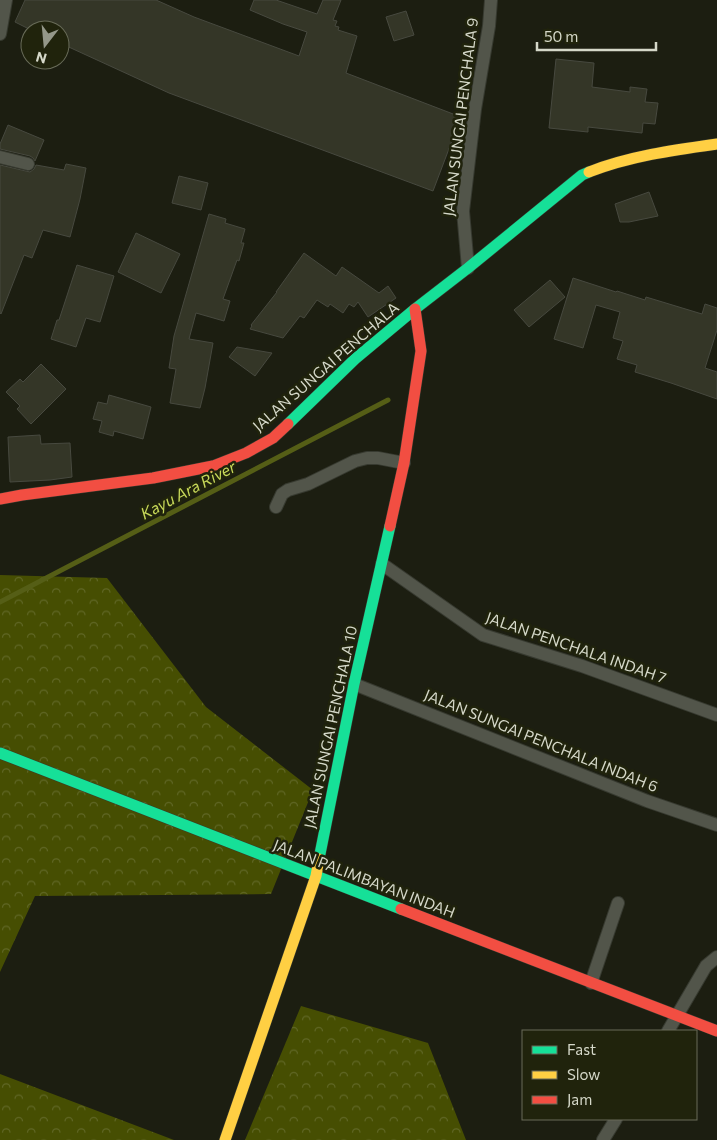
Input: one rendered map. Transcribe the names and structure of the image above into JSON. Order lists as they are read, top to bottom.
{
  "streets": {
    "street": [
      "JALAN SUNGAI PENCHALA 9",
      "JALAN SUNGAI PENCHALA",
      "JALAN PENCHALA INDAH 7",
      "JALAN SUNGAI PENCHALA 10",
      "JALAN SUNGAI PENCHALA INDAH 6",
      "JALAN PALIMBAYAN INDAH"
    ]
  },
  "crossings": [
    ["JALAN SUNGAI PENCHALA 9", "JALAN SUNGAI PENCHALA"],
    ["JALAN SUNGAI PENCHALA", "JALAN SUNGAI PENCHALA 10"],
    ["JALAN PENCHALA INDAH 7", "JALAN SUNGAI PENCHALA 10"],
    ["JALAN SUNGAI PENCHALA 10", "JALAN SUNGAI PENCHALA INDAH 6"],
    ["JALAN SUNGAI PENCHALA 10", "JALAN PALIMBAYAN INDAH"]
  ],
  "water": ["Kayu Ara River"],
  "legend": ["Fast", "Slow", "Jam"],
  "scale_bar": "50 m",
  "north": "bottom"
}
